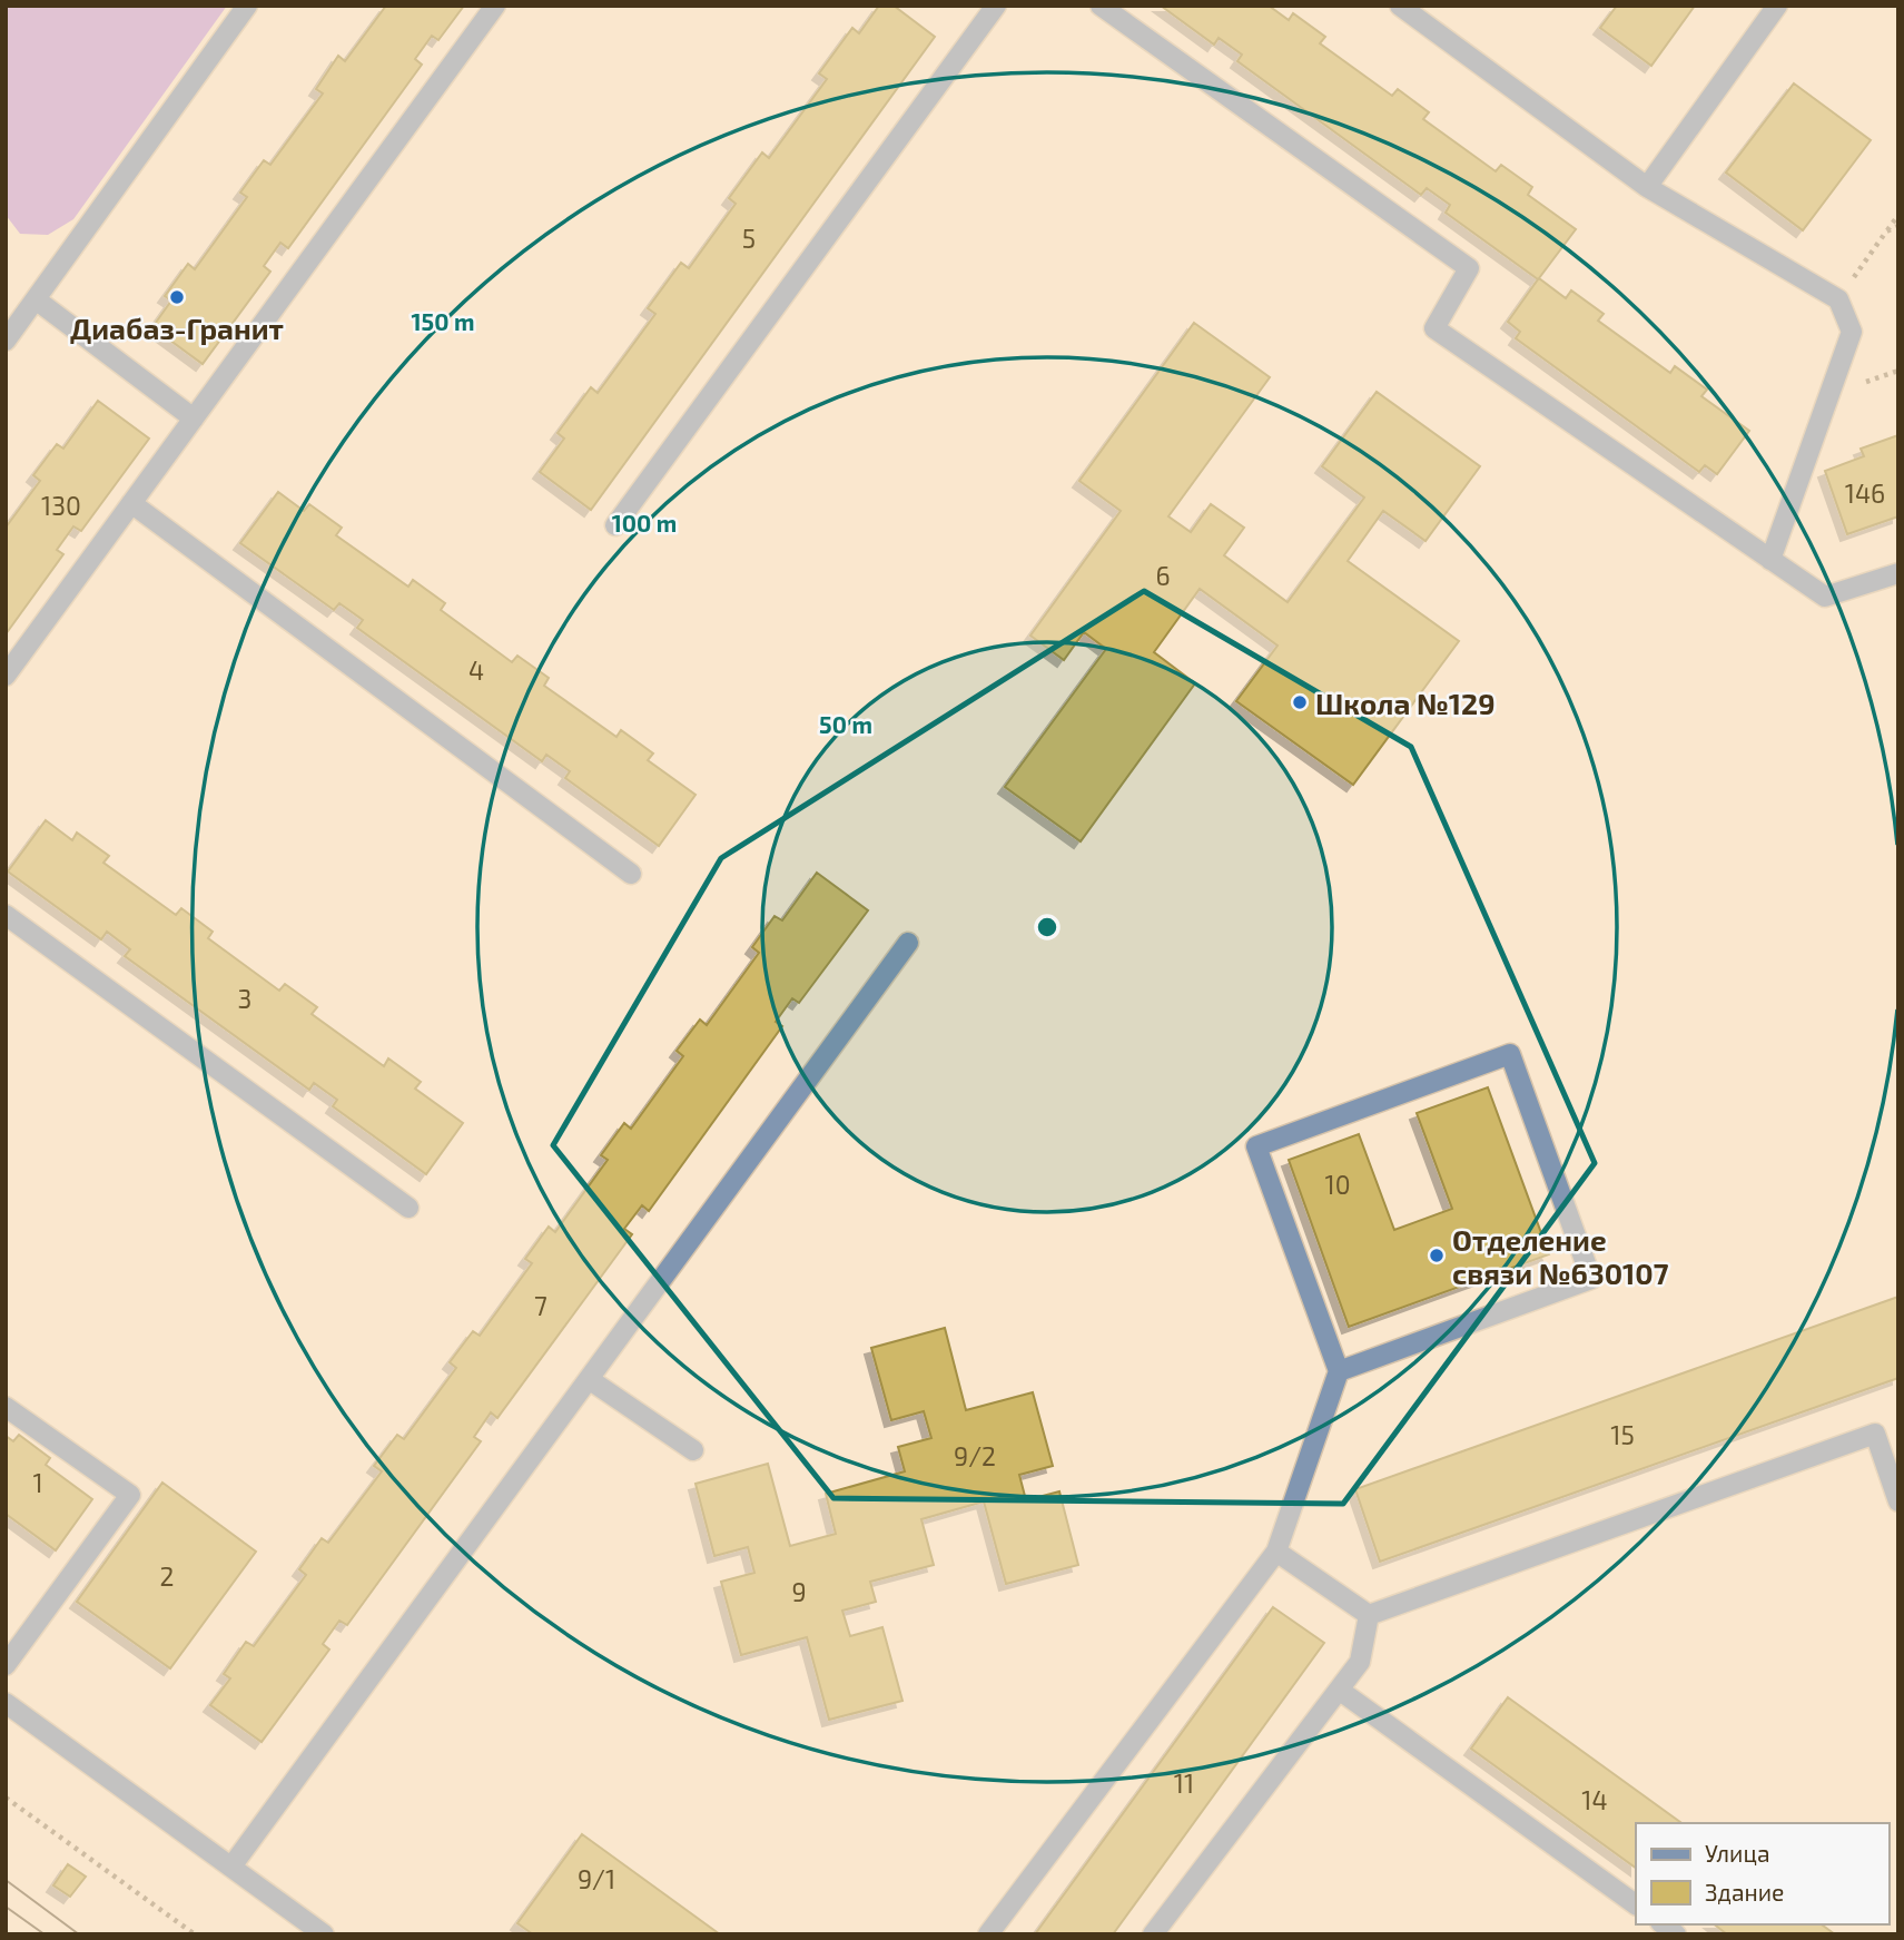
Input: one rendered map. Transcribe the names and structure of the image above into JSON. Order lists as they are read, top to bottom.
{
  "places": ["Диабаз-Гранит", "Школа №129", "Отделение связи №630107"],
  "house_numbers": [
    "5",
    "146",
    "130",
    "6",
    "4",
    "3",
    "10",
    "7",
    "15",
    "9/2",
    "1",
    "2",
    "9",
    "11",
    "14",
    "9/1"
  ],
  "legend": ["Улица", "Здание"],
  "rings": ["150 m", "100 m", "50 m"]
}
